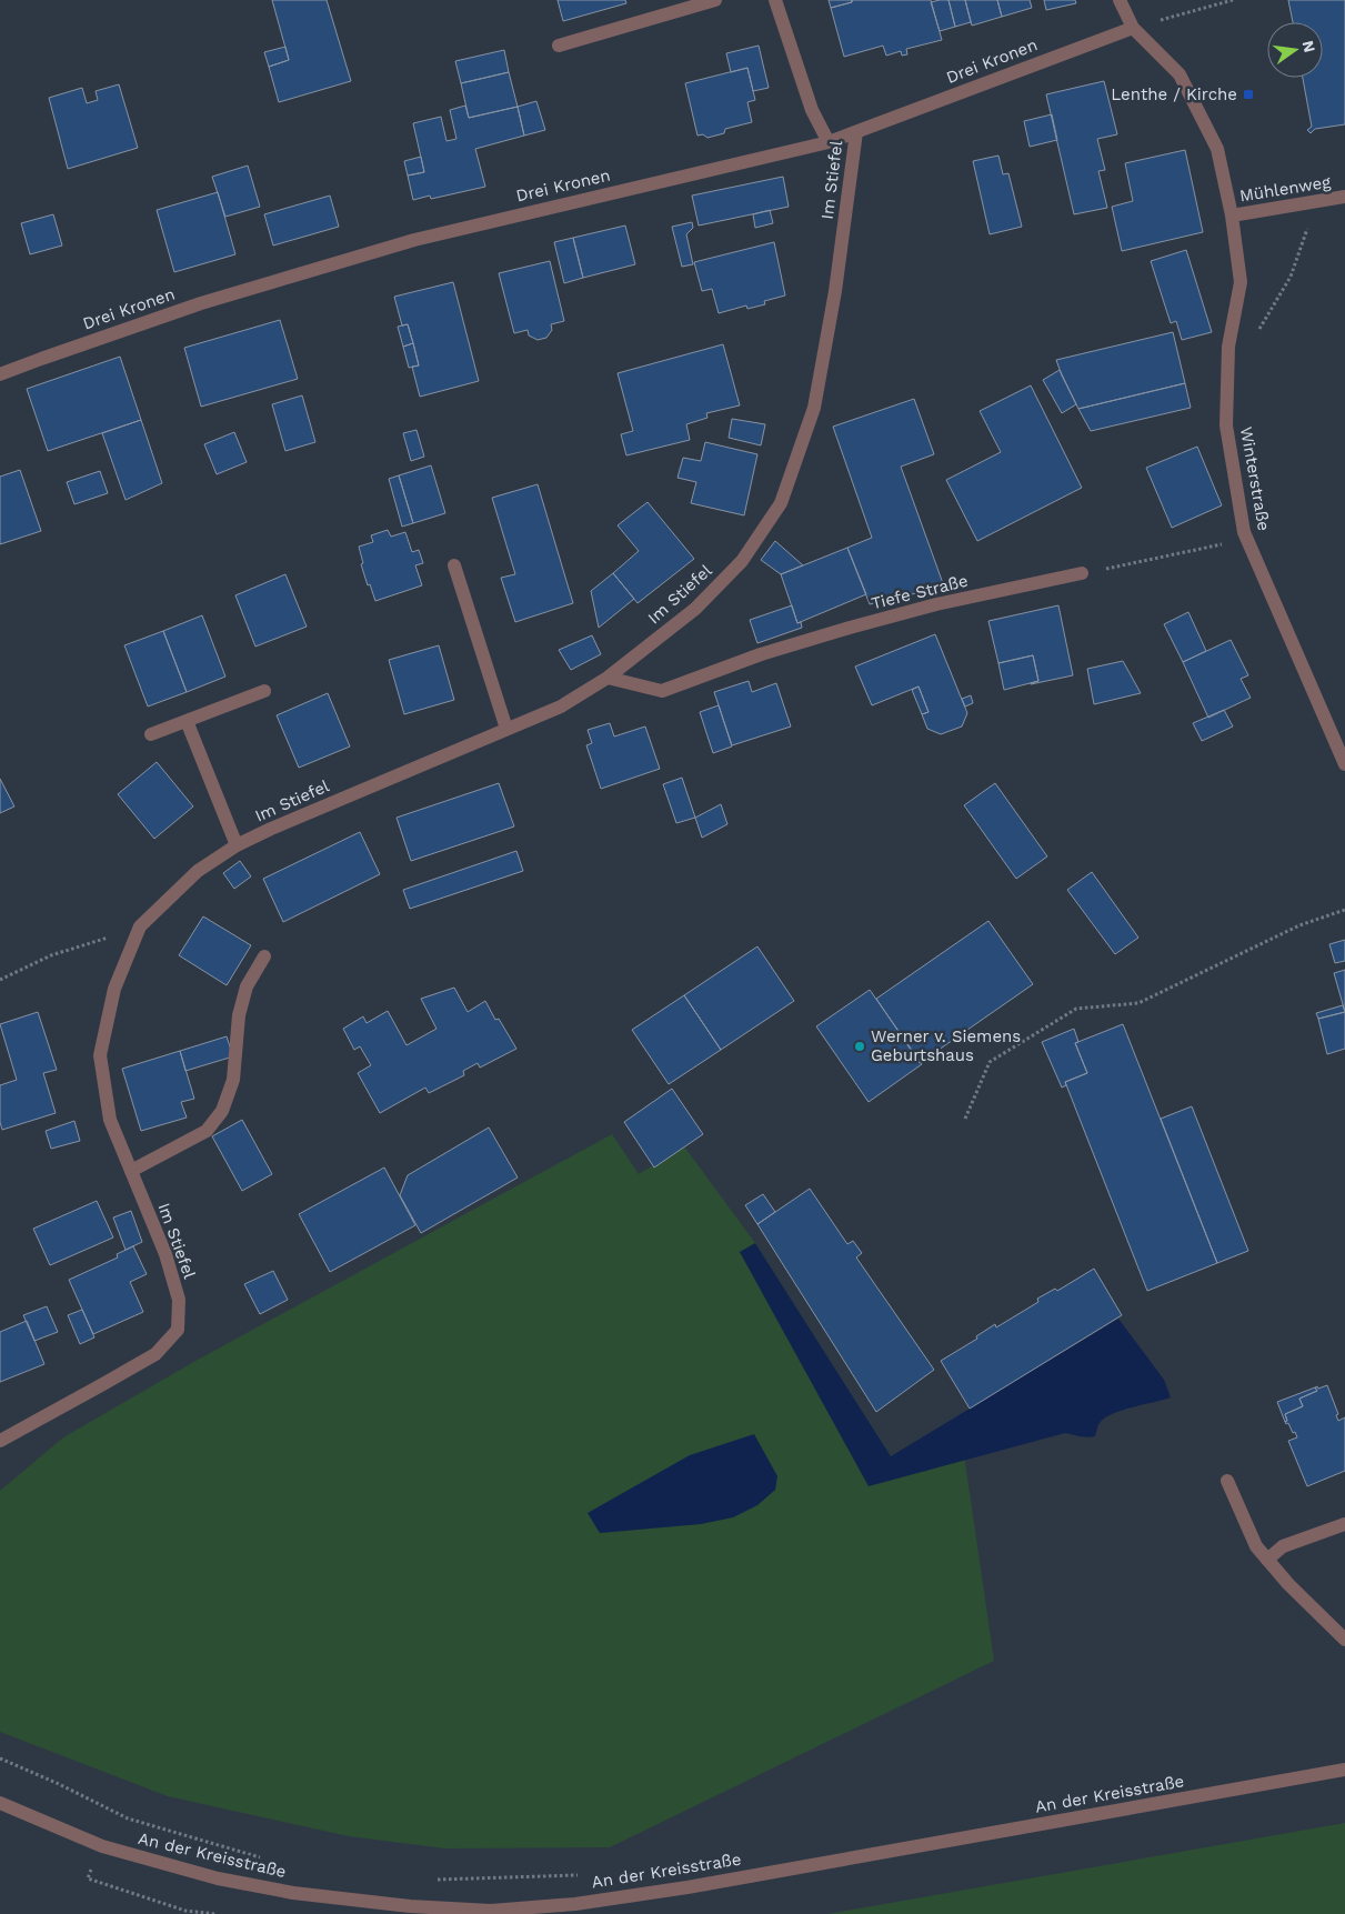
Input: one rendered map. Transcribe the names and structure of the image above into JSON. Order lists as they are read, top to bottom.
{
  "streets": {
    "street": [
      "Drei Kronen",
      "Im Stiefel",
      "Mühlenweg",
      "Winterstraße",
      "Tiefe Straße",
      "An der Kreisstraße"
    ]
  },
  "crossings": [
    ["Drei Kronen", "Im Stiefel"],
    ["Drei Kronen", "Winterstraße"],
    ["Im Stiefel", "Tiefe Straße"],
    ["Mühlenweg", "Winterstraße"]
  ],
  "places": {
    "transit": ["Lenthe / Kirche"],
    "other": ["Werner v. Siemens Geburtshaus"]
  },
  "north": "right"
}
